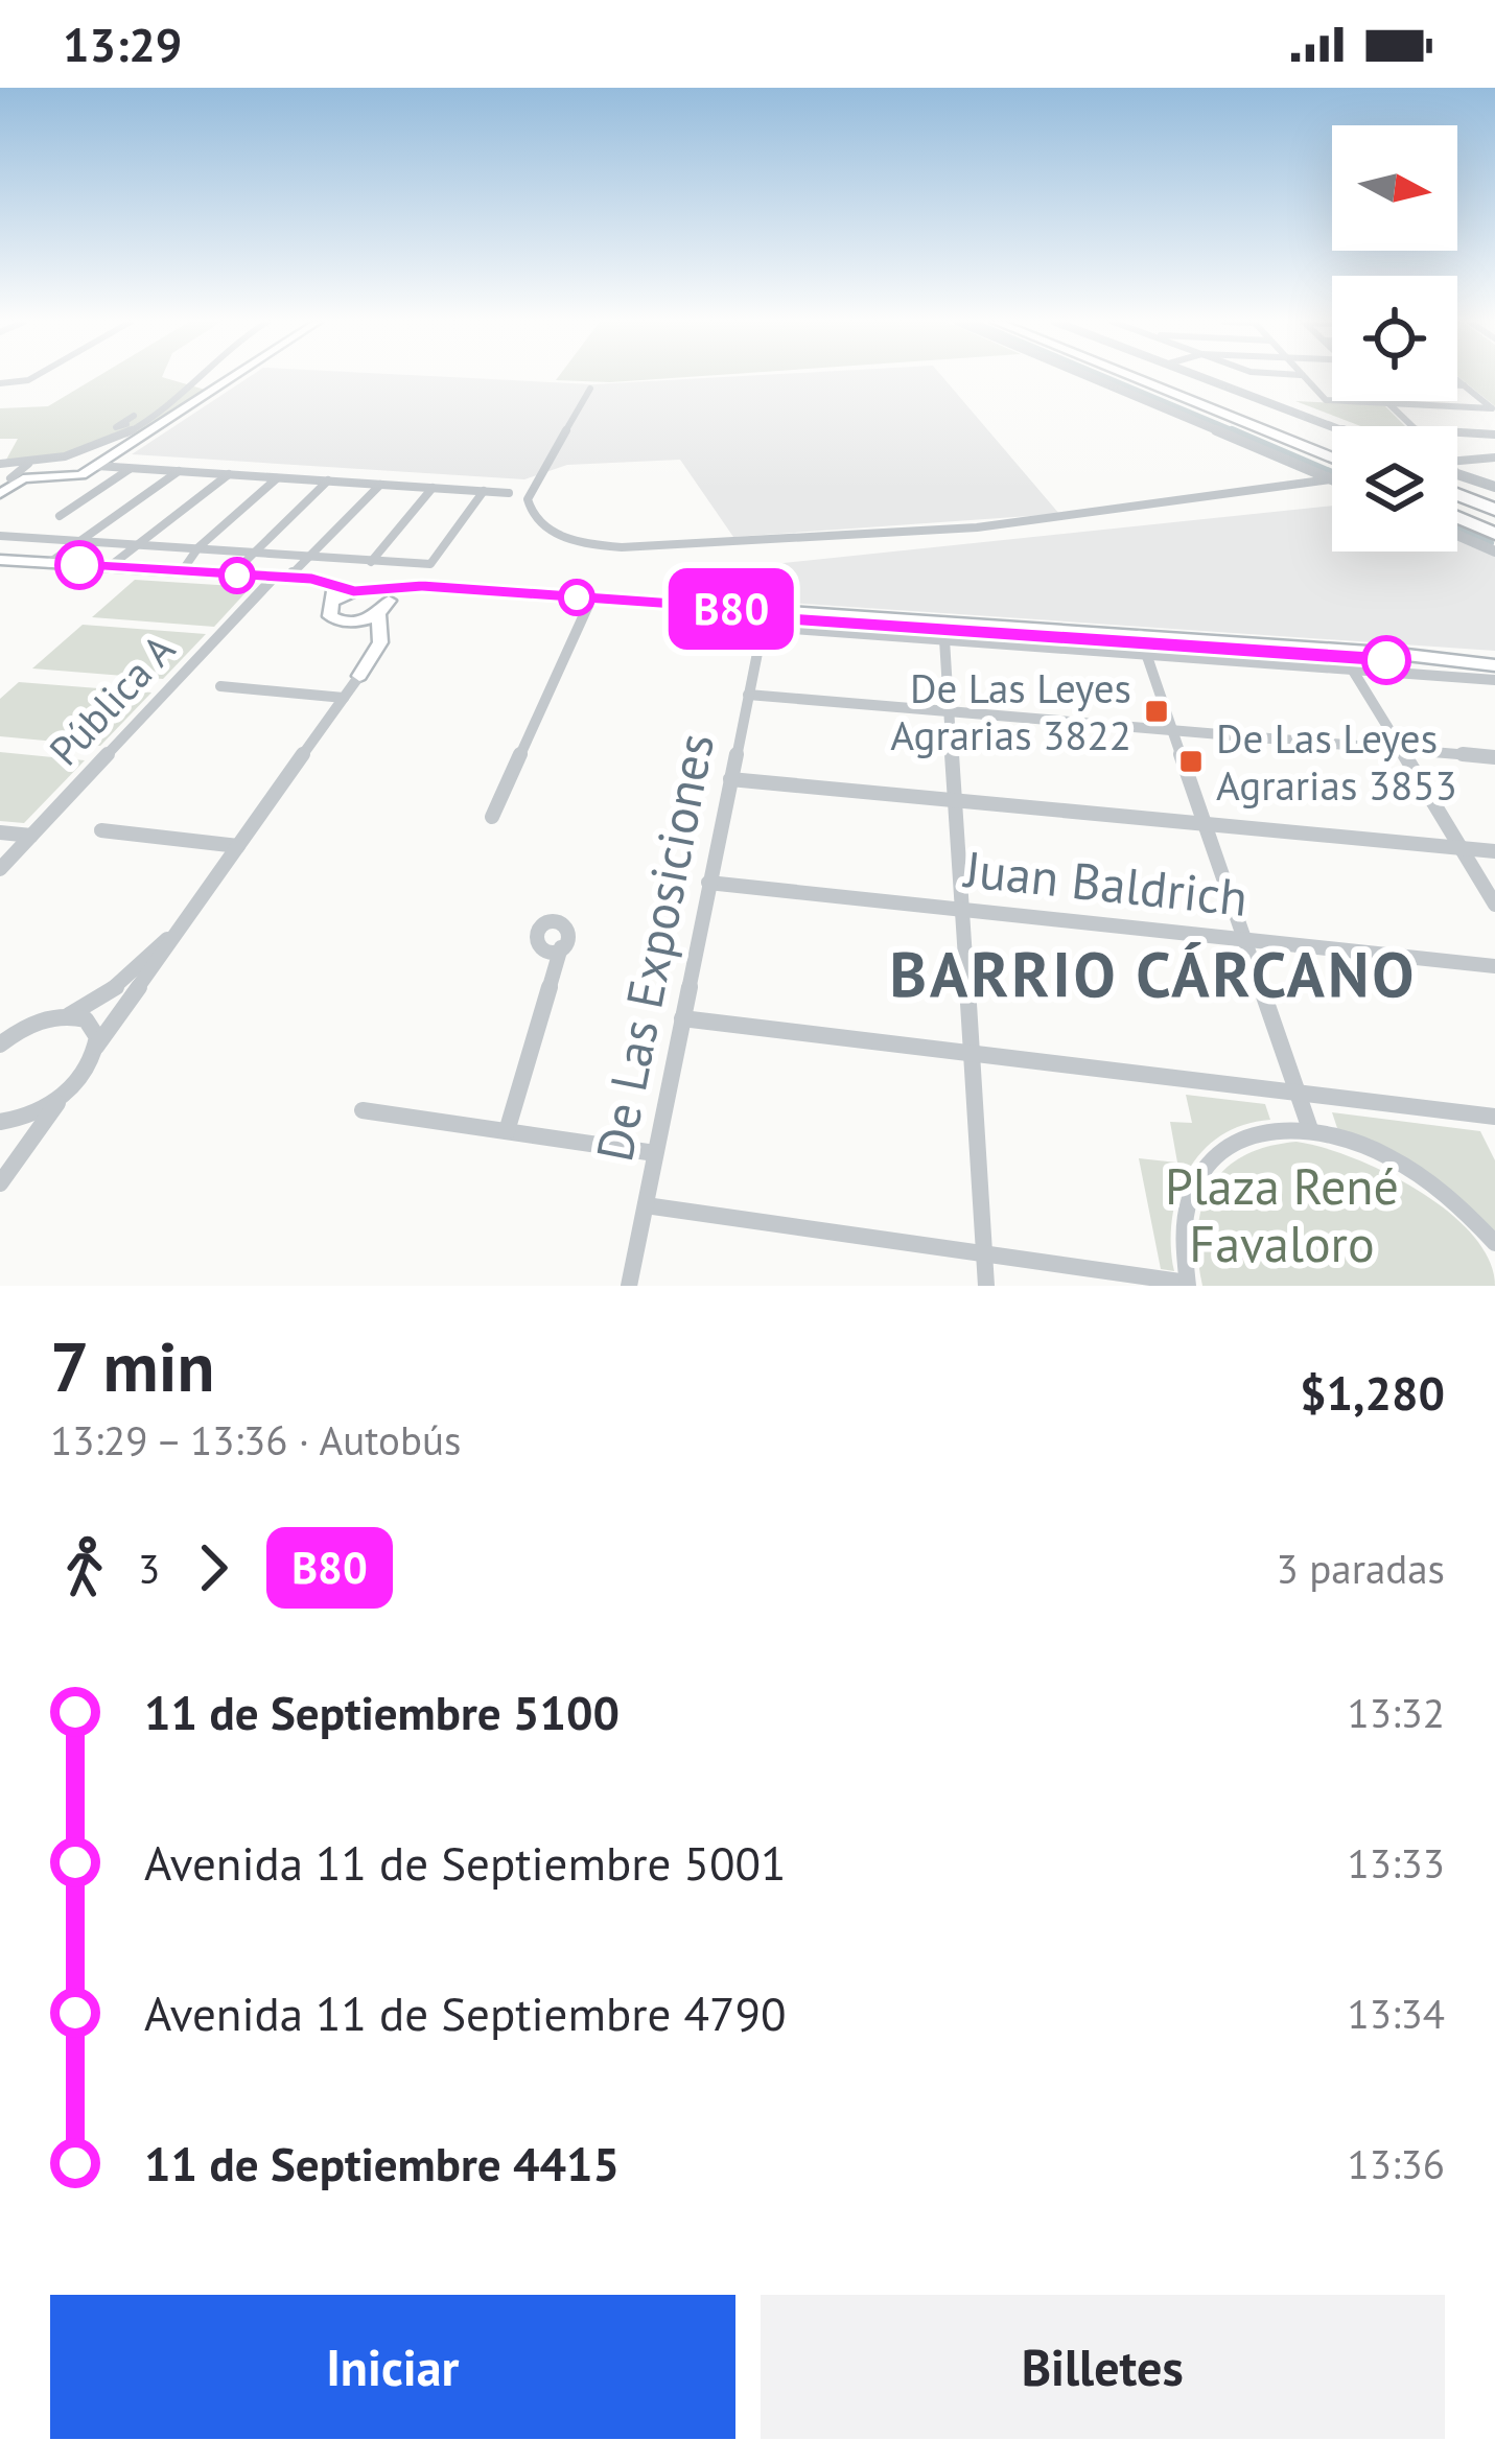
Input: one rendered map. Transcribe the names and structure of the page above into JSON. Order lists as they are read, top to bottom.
{
  "streets": {
    "street": ["Pública A", "Juan Baldrich", "De Las Exposiciones"]
  },
  "crossings": [
    ["Juan Baldrich", "De Las Exposiciones"]
  ],
  "districts": ["BARRIO CÁRCANO"],
  "parks": ["Plaza René Favaloro"],
  "places": {
    "transit": ["De Las Leyes Agrarias 3822", "De Las Leyes Agrarias 3853"]
  },
  "lines": ["bus line B80"],
  "north": "right",
  "page": {
    "status": "13:29",
    "on_map": "B80",
    "heading": ["7 min", "13:29 – 13:36 · Autobús", "$1,280"],
    "legs": ["3", "B80", "3 paradas"],
    "list": [
      {
        "name": "11 de Septiembre 5100",
        "value": "13:32"
      },
      {
        "name": "Avenida 11 de Septiembre 5001",
        "value": "13:33"
      },
      {
        "name": "Avenida 11 de Septiembre 4790",
        "value": "13:34"
      },
      {
        "name": "11 de Septiembre 4415",
        "value": "13:36"
      }
    ],
    "buttons": ["Iniciar", "Billetes"]
  }
}
